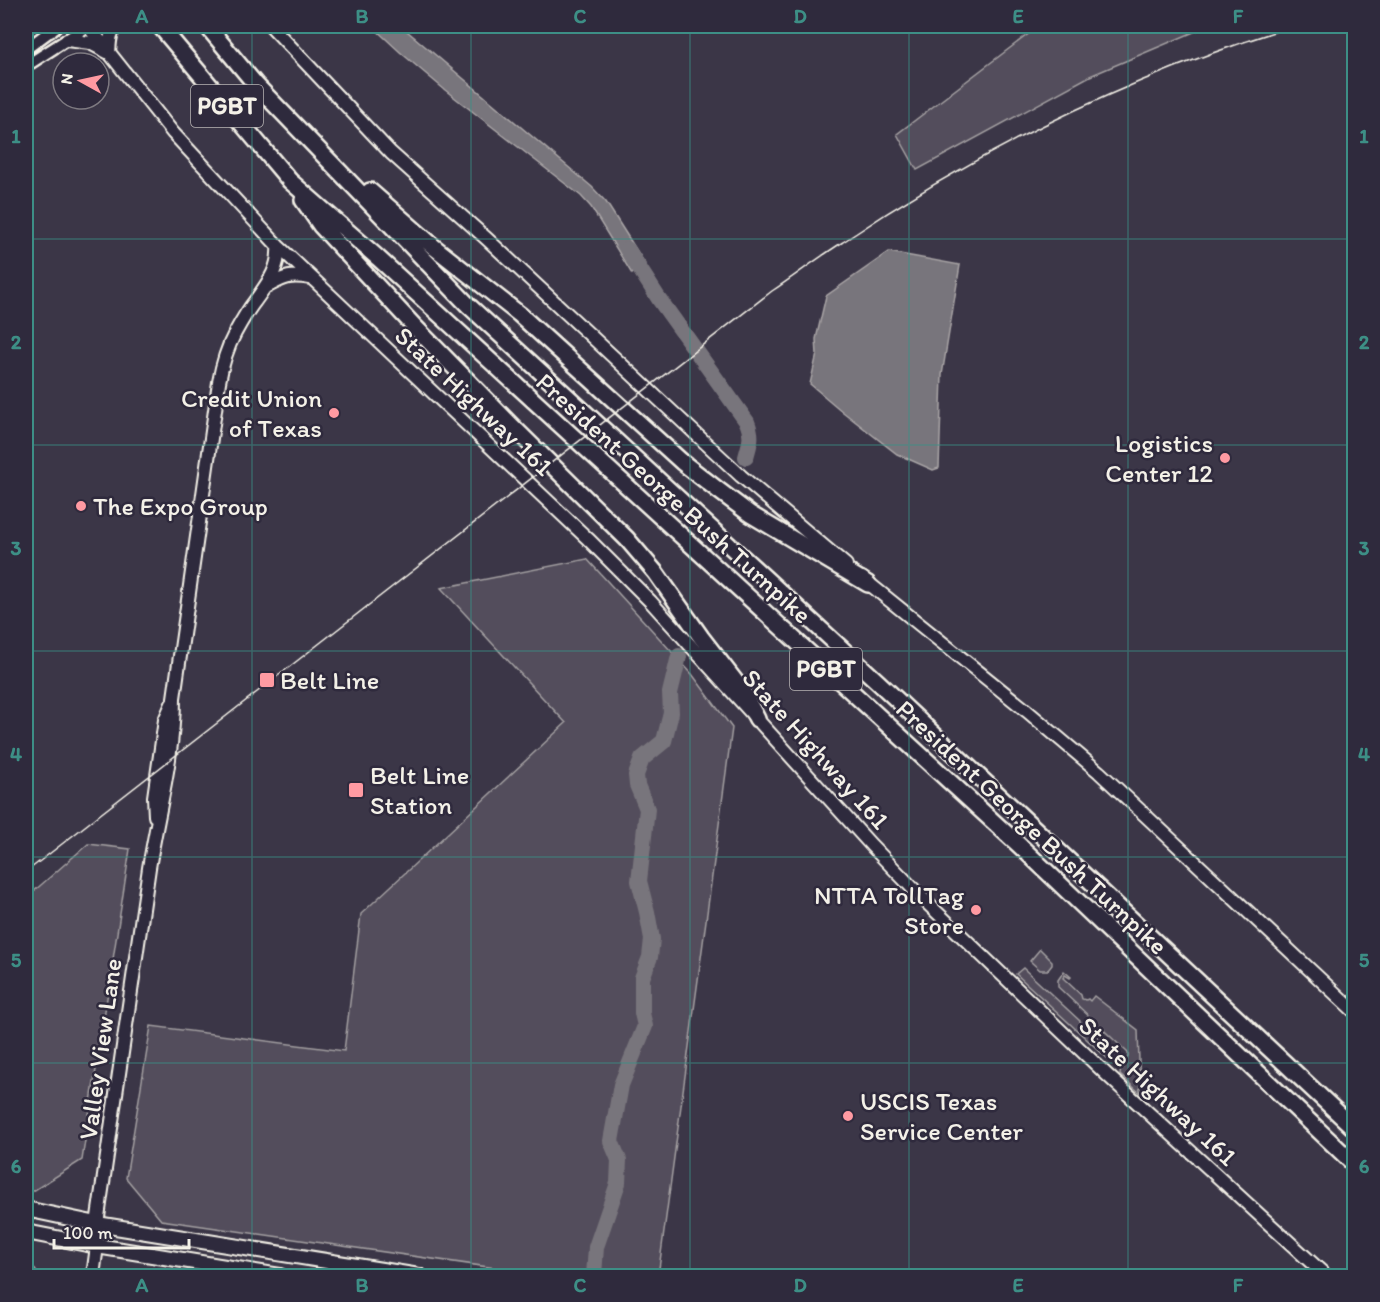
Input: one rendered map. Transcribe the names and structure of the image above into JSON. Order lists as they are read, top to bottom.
{
  "streets": {
    "highway": ["PGBT", "President George Bush Turnpike"],
    "main road": ["State Highway 161", "Valley View Lane"]
  },
  "crossings": [
    ["State Highway 161", "Valley View Lane"]
  ],
  "places": {
    "other": [
      "Credit Union of Texas",
      "Logistics Center 12",
      "The Expo Group",
      "NTTA TollTag Store",
      "USCIS Texas Service Center"
    ],
    "transit": ["Belt Line", "Belt Line Station"]
  },
  "scale_bar": "100 m",
  "north": "left",
  "grid": {
    "columns": [
      "A",
      "B",
      "C",
      "D",
      "E",
      "F"
    ],
    "rows": [
      "1",
      "2",
      "3",
      "4",
      "5",
      "6"
    ]
  }
}
